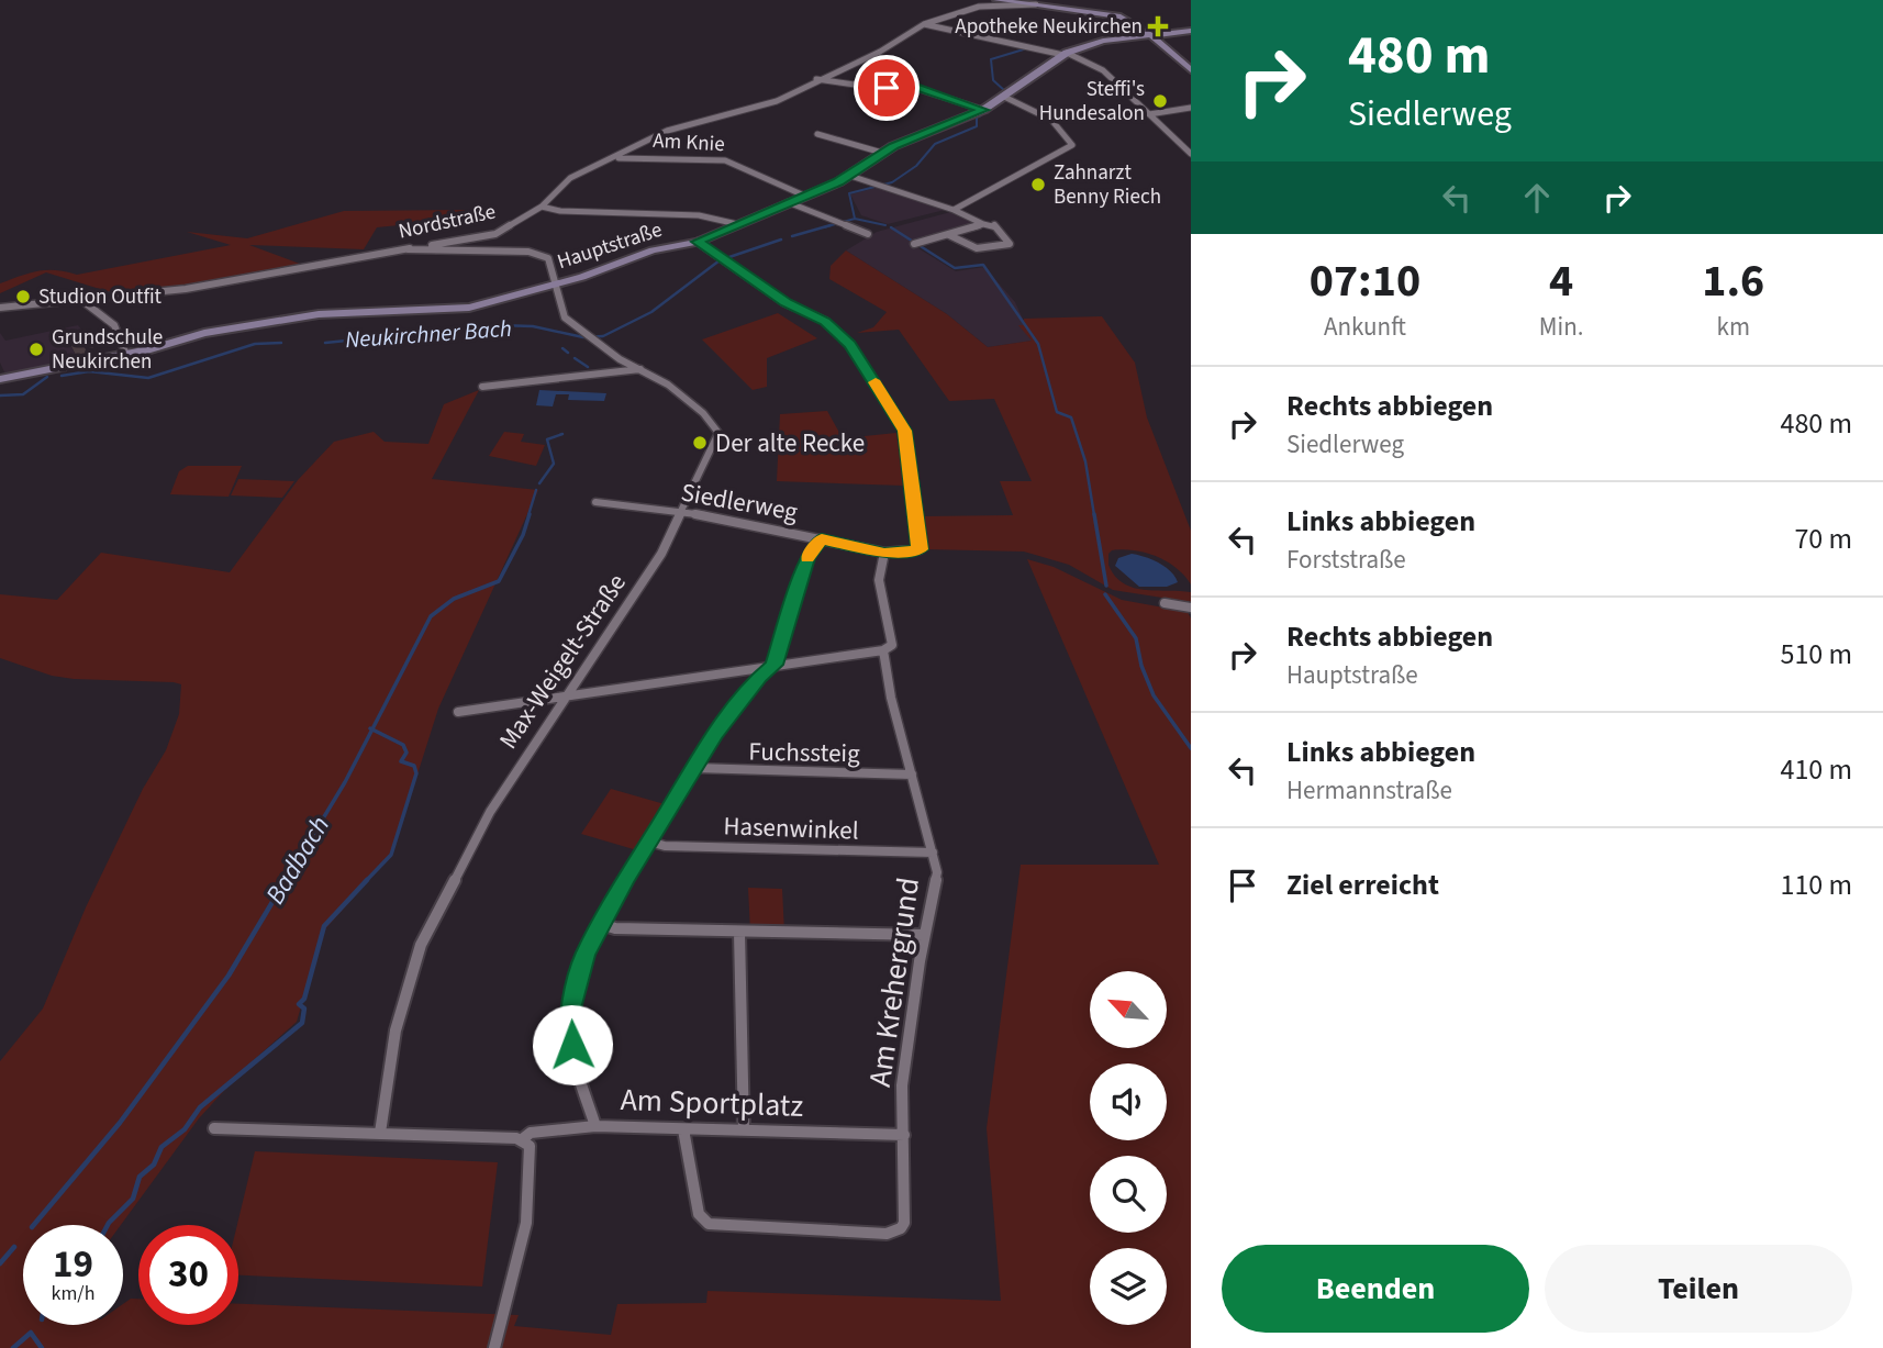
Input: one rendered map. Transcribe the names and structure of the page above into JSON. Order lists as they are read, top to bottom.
{
  "streets": {
    "street": [
      "Am Knie",
      "Nordstraße",
      "Hauptstraße",
      "Siedlerweg",
      "Max-Weigelt-Straße",
      "Fuchssteig",
      "Hasenwinkel",
      "Am Krehergrund",
      "Am Sportplatz"
    ]
  },
  "crossings": [
    ["Am Knie", "Nordstraße"],
    ["Am Knie", "Hauptstraße"],
    ["Nordstraße", "Max-Weigelt-Straße"],
    ["Hauptstraße", "Siedlerweg"],
    ["Hauptstraße", "Max-Weigelt-Straße"],
    ["Siedlerweg", "Max-Weigelt-Straße"],
    ["Siedlerweg", "Am Krehergrund"],
    ["Max-Weigelt-Straße", "Am Sportplatz"],
    ["Fuchssteig", "Am Krehergrund"],
    ["Hasenwinkel", "Am Krehergrund"],
    ["Am Krehergrund", "Am Sportplatz"]
  ],
  "water": ["Neukirchner Bach", "Badbach"],
  "places": {
    "health": ["Apotheke Neukirchen"],
    "other": [
      "Steffi's Hundesalon",
      "Zahnarzt Benny Riech",
      "Studion Outfit",
      "Grundschule Neukirchen",
      "Der alte Recke"
    ]
  },
  "north": "top left",
  "page": {
    "turn": ["480 m", "Siedlerweg"],
    "eta": [
      "07:10",
      "Ankunft",
      "4",
      "Min.",
      "1.6",
      "km"
    ],
    "list": [
      {
        "name": "Rechts abbiegen",
        "note": "Siedlerweg",
        "value": "480 m"
      },
      {
        "name": "Links abbiegen",
        "note": "Forststraße",
        "value": "70 m"
      },
      {
        "name": "Rechts abbiegen",
        "note": "Hauptstraße",
        "value": "510 m"
      },
      {
        "name": "Links abbiegen",
        "note": "Hermannstraße",
        "value": "410 m"
      },
      {
        "name": "Ziel erreicht",
        "value": "110 m"
      }
    ],
    "speed": "19 km/h",
    "limit": "30",
    "buttons": ["Beenden", "Teilen"]
  }
}
